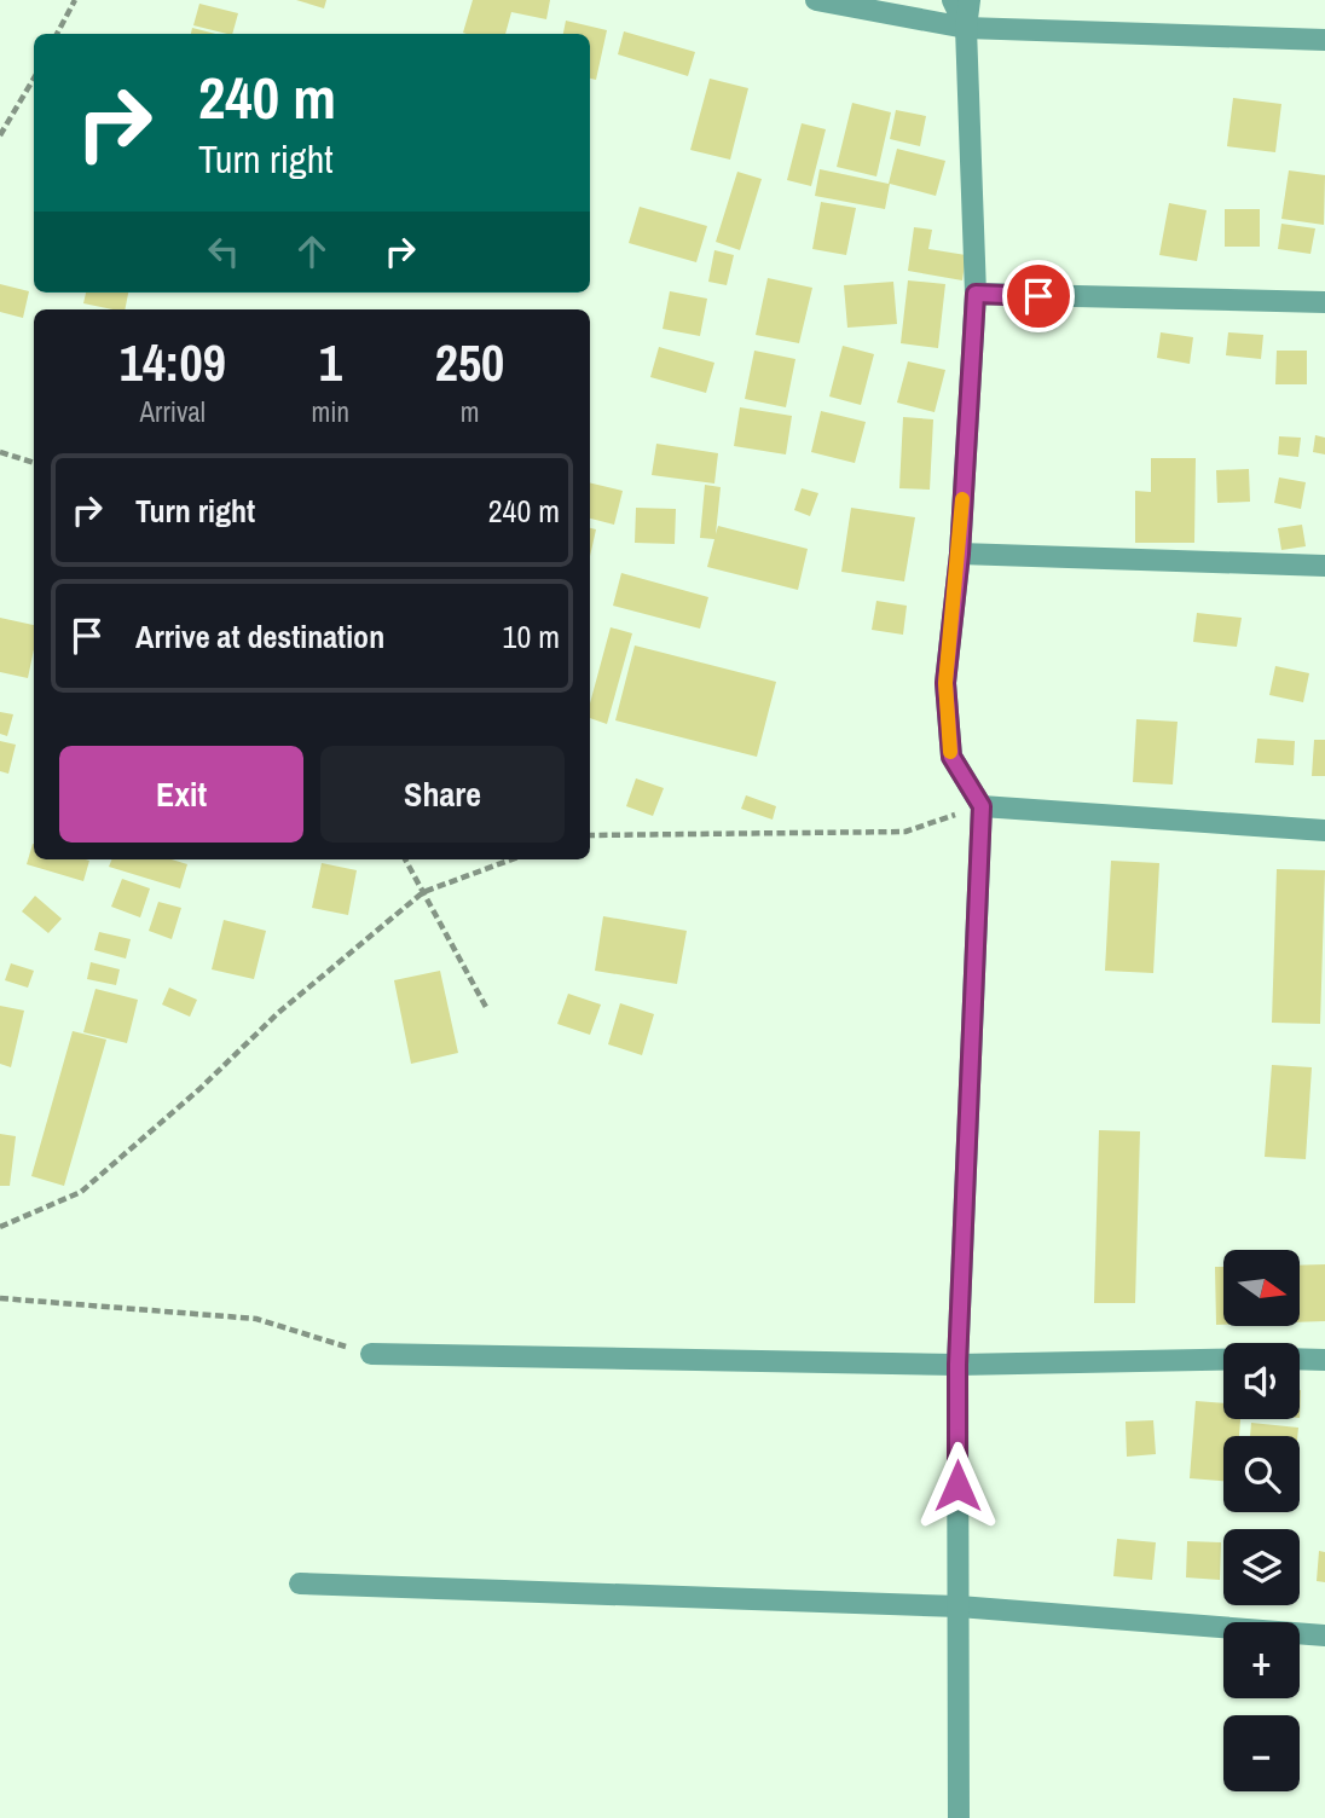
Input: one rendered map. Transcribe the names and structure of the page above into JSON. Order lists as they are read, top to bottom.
{
  "north": "right",
  "page": {
    "turn": ["240 m", "Turn right"],
    "eta": [
      "14:09",
      "Arrival",
      "1",
      "min",
      "250",
      "m"
    ],
    "list": [
      {
        "name": "Turn right",
        "value": "240 m"
      },
      {
        "name": "Arrive at destination",
        "value": "10 m"
      }
    ],
    "buttons": ["Exit", "Share"],
    "map_buttons": ["+", "−"]
  }
}
